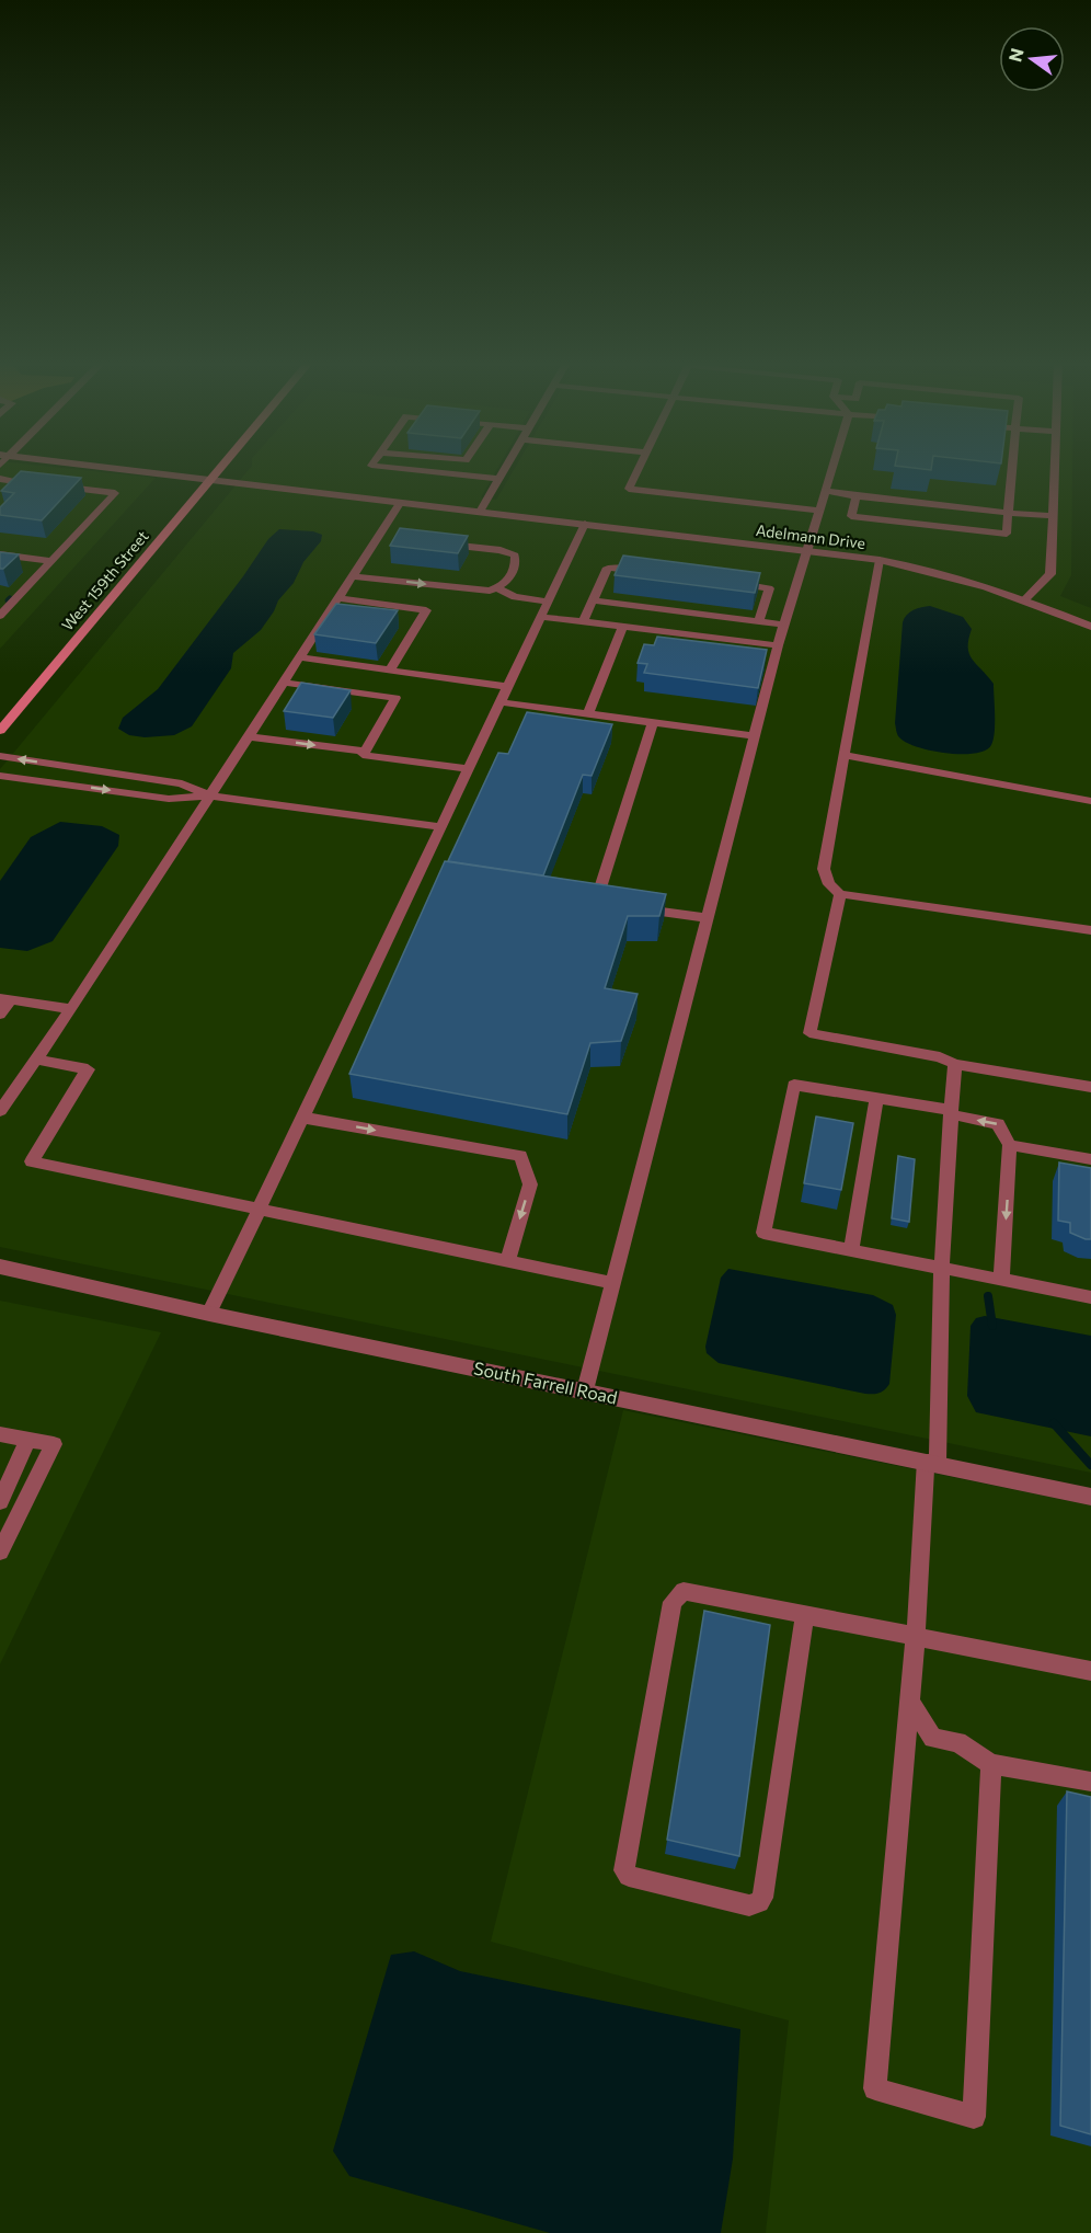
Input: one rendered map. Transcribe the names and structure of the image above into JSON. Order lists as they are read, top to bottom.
{
  "streets": {
    "main road": ["West 159th Street"],
    "street": ["Adelmann Drive", "South Farrell Road"]
  },
  "crossings": [
    ["Adelmann Drive", "West 159th Street"]
  ],
  "north": "left"
}
